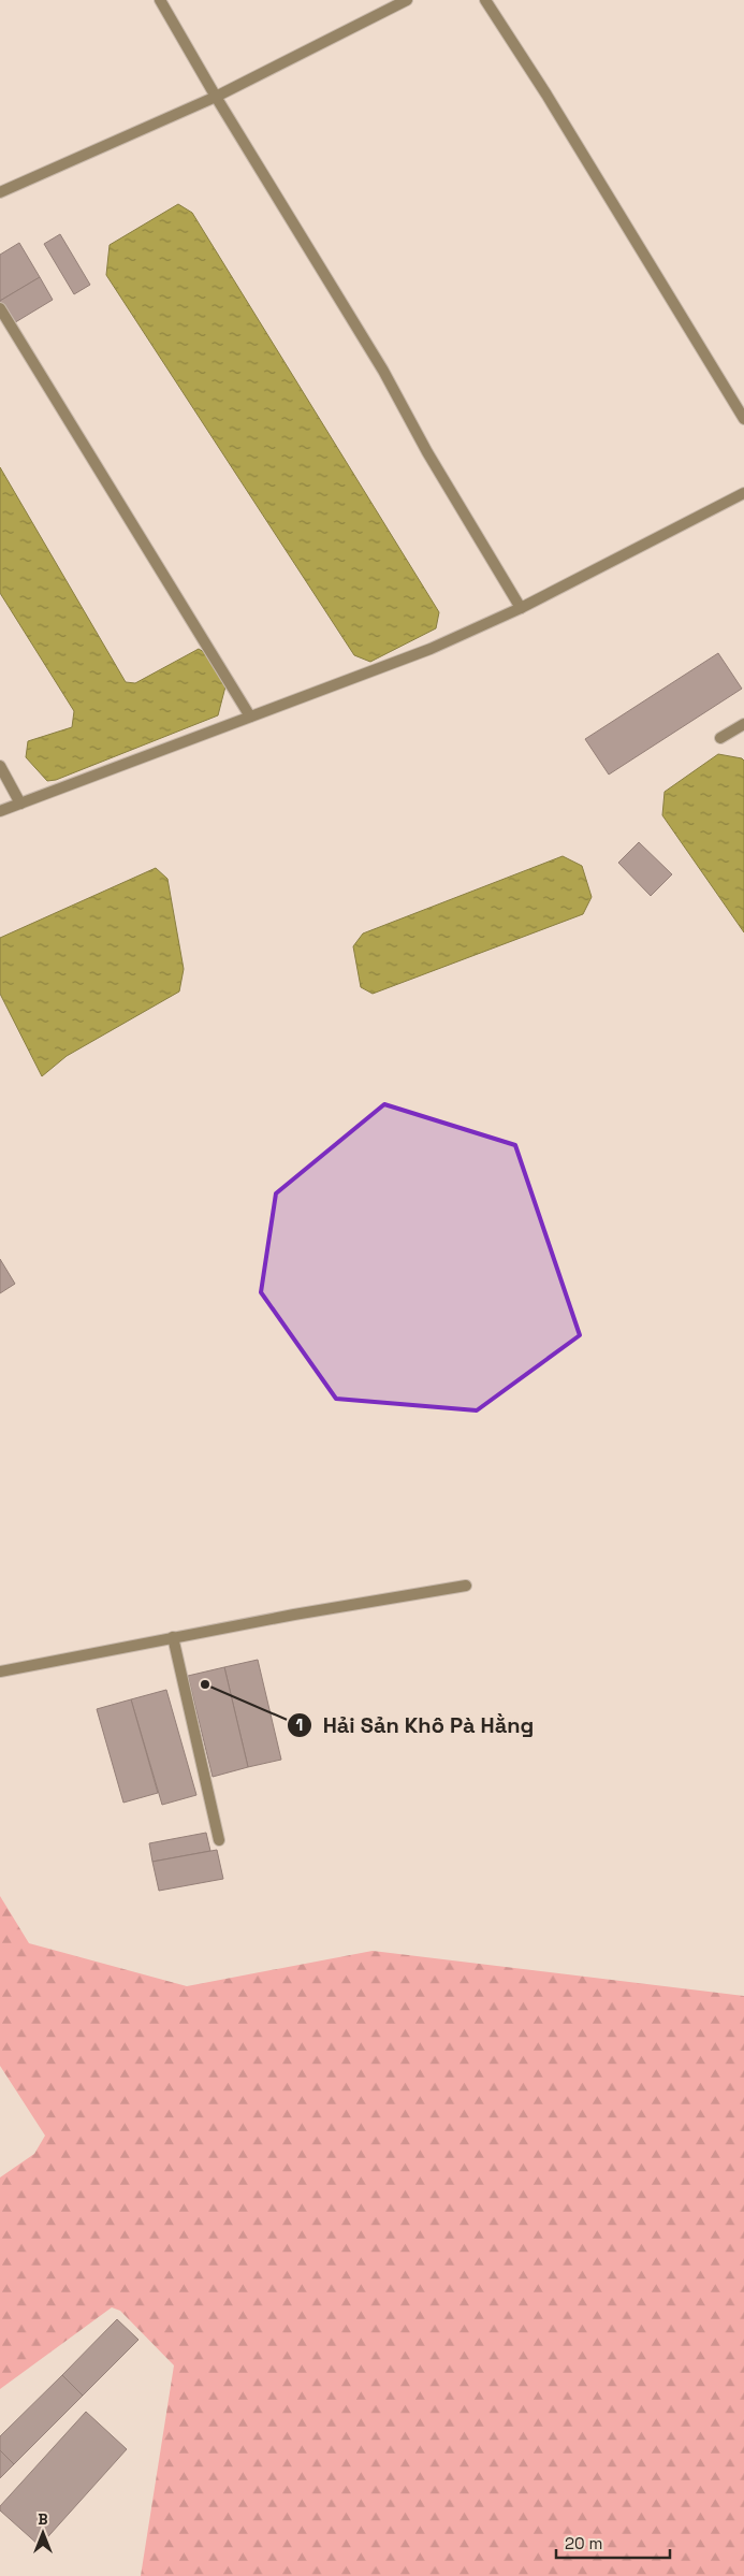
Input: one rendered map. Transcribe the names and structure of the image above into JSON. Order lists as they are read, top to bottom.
{
  "places": ["Hải Sản Khô Pà Hằng"],
  "scale_bar": "20 m",
  "north": "top"
}
